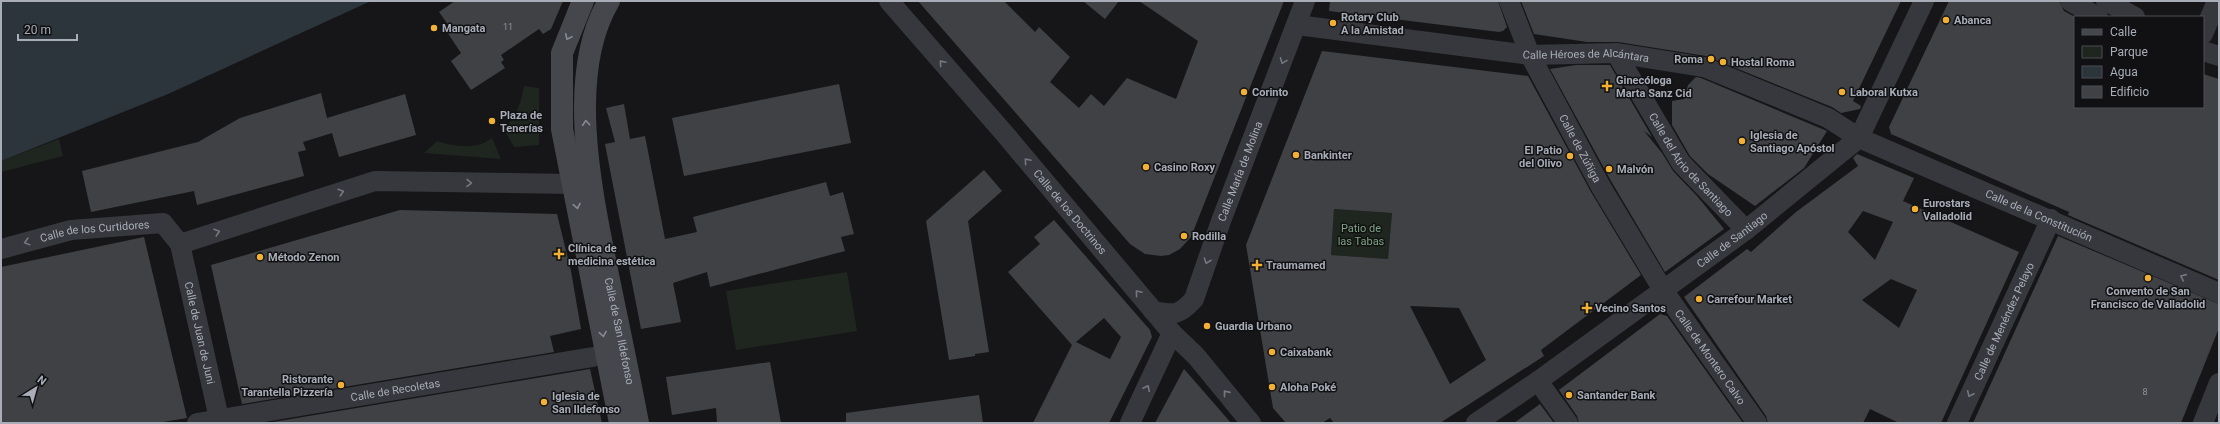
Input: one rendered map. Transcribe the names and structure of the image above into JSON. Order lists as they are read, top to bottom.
{
  "streets": {
    "main road": ["Calle de San Ildefonso"],
    "street": [
      "Calle Héroes de Alcántara",
      "Calle de Zúñiga",
      "Calle del Atrio de Santiago",
      "Calle María de Molina",
      "Calle de los Doctrinos",
      "Calle de la Constitución",
      "Calle de los Curtidores",
      "Calle de Santiago",
      "Calle de Menéndez Pelayo",
      "Calle de Juan de Juni",
      "Calle de Montero Calvo",
      "Calle de Recoletas"
    ]
  },
  "crossings": [
    ["Calle Héroes de Alcántara", "Calle de Zúñiga"],
    ["Calle Héroes de Alcántara", "Calle del Atrio de Santiago"],
    ["Calle Héroes de Alcántara", "Calle María de Molina"],
    ["Calle Héroes de Alcántara", "Calle de la Constitución"],
    ["Calle Héroes de Alcántara", "Calle de Santiago"],
    ["Calle de Zúñiga", "Calle de Santiago"],
    ["Calle de Zúñiga", "Calle de Montero Calvo"],
    ["Calle del Atrio de Santiago", "Calle de Santiago"],
    ["Calle María de Molina", "Calle de los Doctrinos"],
    ["Calle de la Constitución", "Calle de Santiago"],
    ["Calle de la Constitución", "Calle de Menéndez Pelayo"],
    ["Calle de los Curtidores", "Calle de Juan de Juni"],
    ["Calle de Santiago", "Calle de Montero Calvo"],
    ["Calle de Juan de Juni", "Calle de Recoletas"]
  ],
  "one_way": [
    "Calle María de Molina",
    "Calle de los Doctrinos",
    "Calle de la Constitución",
    "Calle de los Curtidores",
    "Calle de Menéndez Pelayo"
  ],
  "parks": ["Patio de las Tabas"],
  "places": {
    "other": [
      "Abanca",
      "Rotary Club A la Amistad",
      "Mangata",
      "Roma",
      "Hostal Roma",
      "Corinto",
      "Laboral Kutxa",
      "Plaza de Tenerías",
      "Iglesia de Santiago Apóstol",
      "Bankinter",
      "El Patio del Olivo",
      "Casino Roxy",
      "Malvón",
      "Eurostars Valladolid",
      "Rodilla",
      "Método Zenon",
      "Convento de San Francisco de Valladolid",
      "Carrefour Market",
      "Guardia Urbano",
      "Caixabank",
      "Ristorante Tarantella Pizzería",
      "Aloha Poké",
      "Santander Bank",
      "Iglesia de San Ildefonso"
    ],
    "health": [
      "Ginecóloga Marta Sanz Cid",
      "Clínica de medicina estética",
      "Traumamed",
      "Vecino Santos"
    ]
  },
  "house_numbers": ["11", "8"],
  "legend": [
    "Calle",
    "Parque",
    "Agua",
    "Edificio"
  ],
  "scale_bar": "20 m",
  "north": "top right"
}
